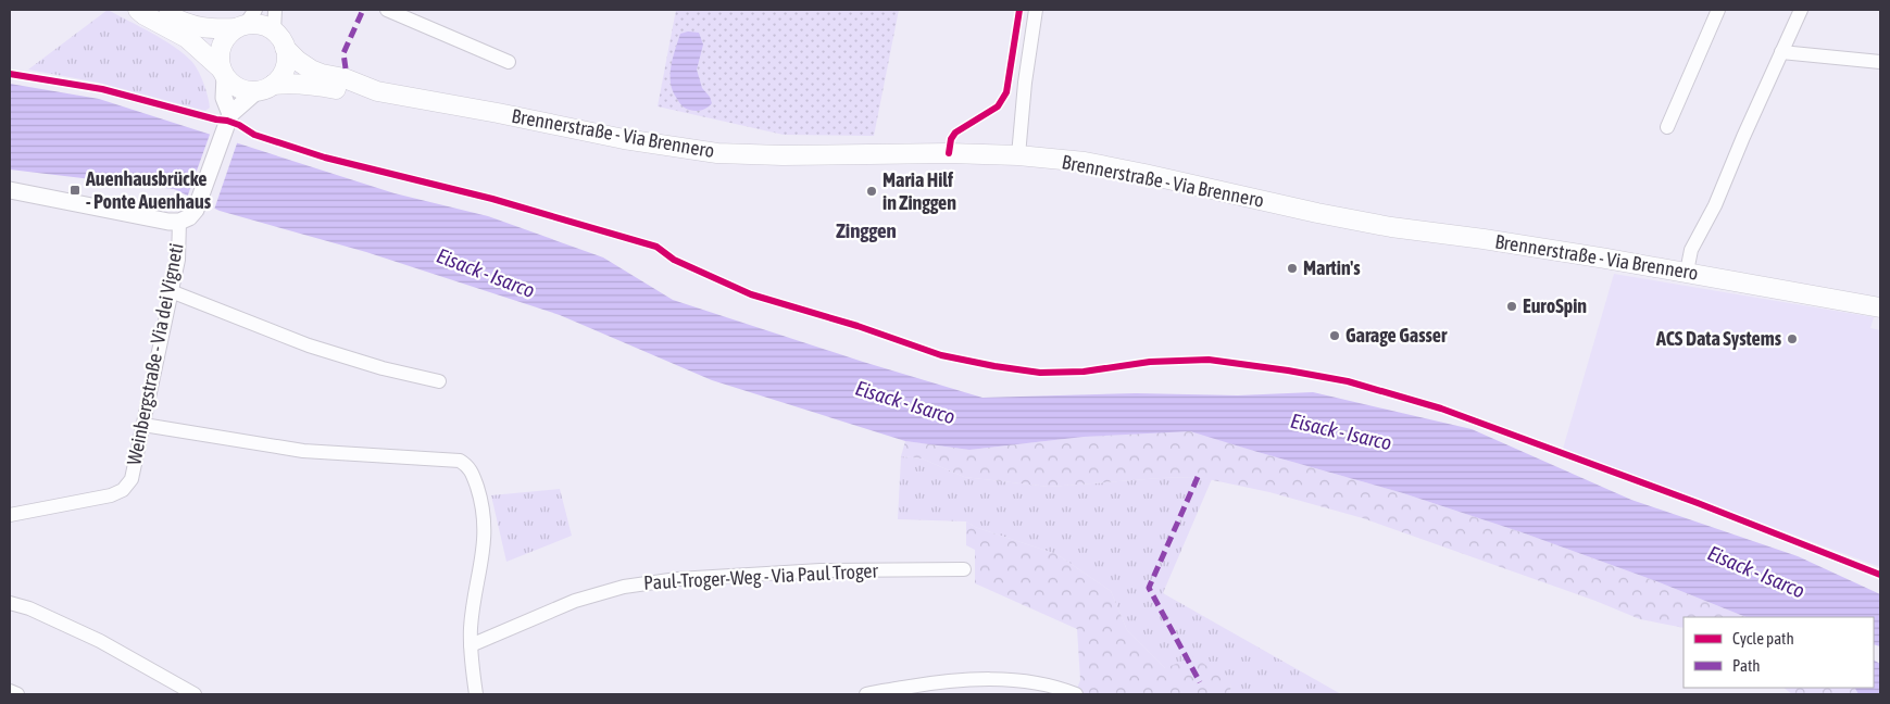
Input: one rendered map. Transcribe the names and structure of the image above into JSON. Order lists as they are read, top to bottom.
{
  "streets": {
    "main road": ["Brennerstraße - Via Brennero"],
    "street": ["Weinbergstraße - Via dei Vigneti", "Paul-Troger-Weg - Via Paul Troger"]
  },
  "districts": ["Zinggen"],
  "water": ["Eisack - Isarco"],
  "places": {
    "transit": ["Auenhausbrücke - Ponte Auenhaus"],
    "other": [
      "Maria Hilf in Zinggen",
      "Martin's",
      "EuroSpin",
      "Garage Gasser",
      "ACS Data Systems"
    ]
  },
  "legend": ["Cycle path", "Path"]
}
